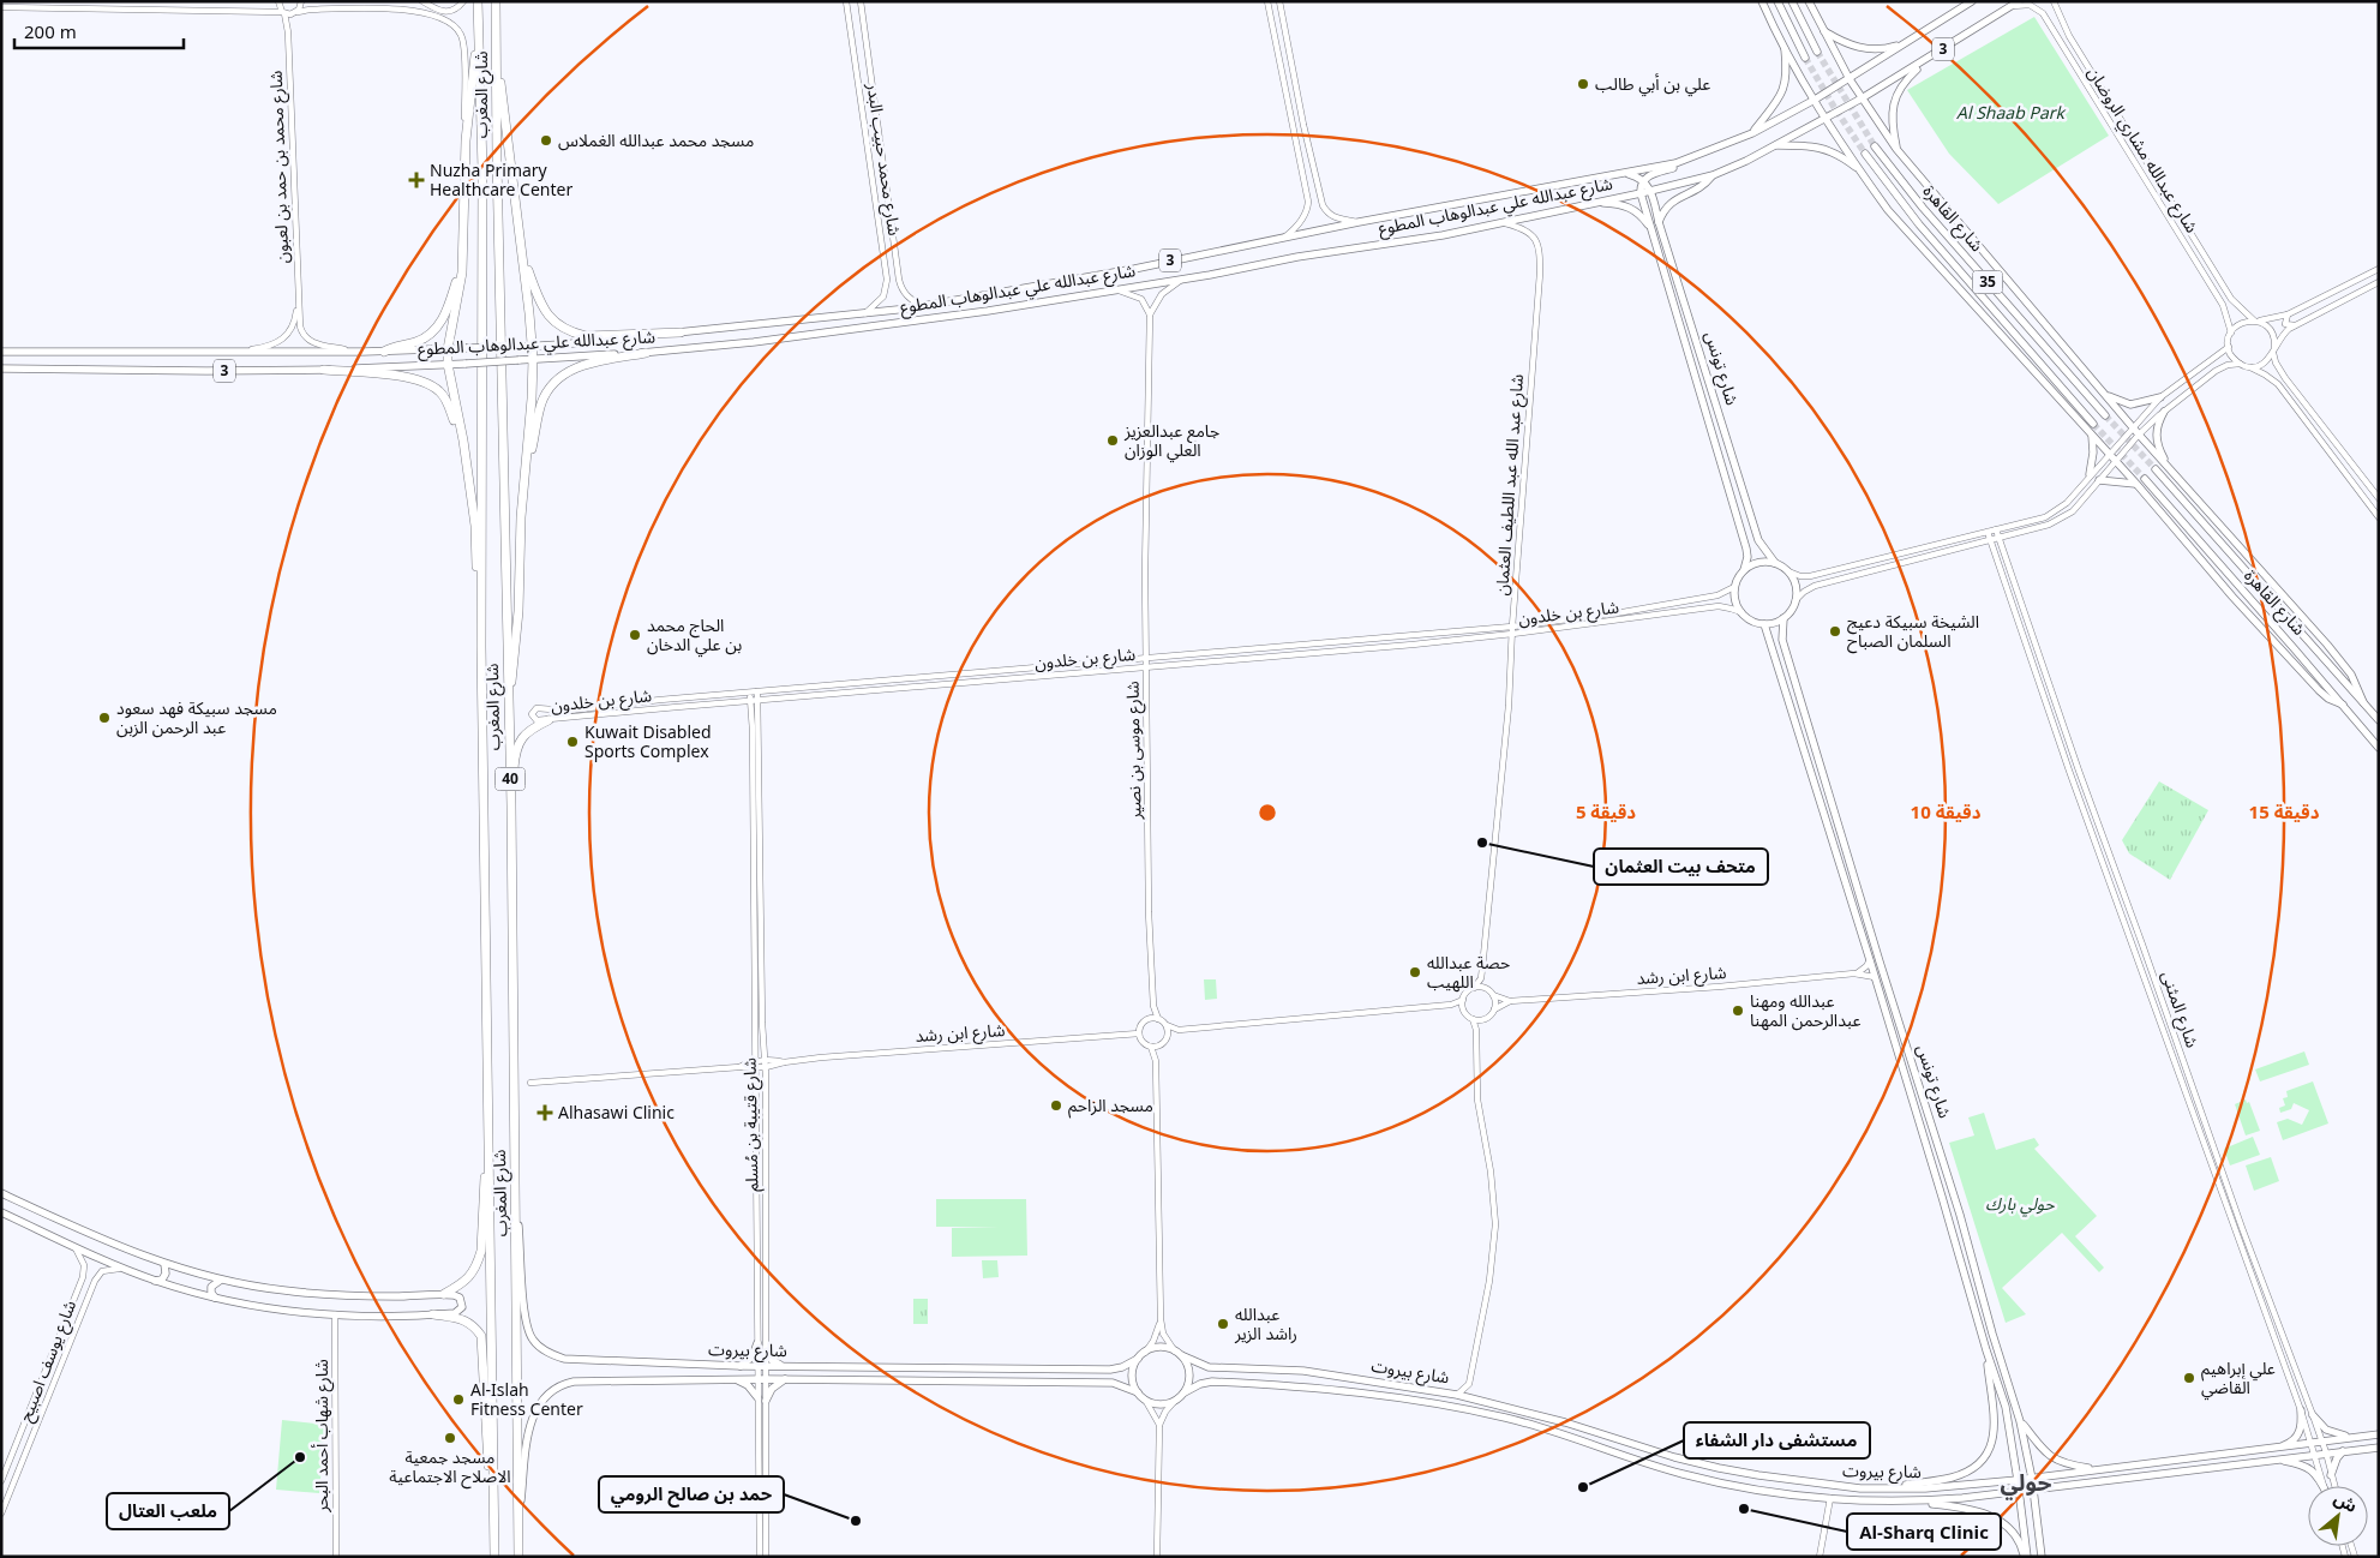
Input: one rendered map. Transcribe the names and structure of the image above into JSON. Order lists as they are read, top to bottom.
{
  "streets": {
    "highway": ["شارع المغرب", "40"],
    "main road": [
      "3",
      "شارع عبدالله علي عبدالوهاب المطوع",
      "شارع القاهرة",
      "35",
      "شارع تونس",
      "شارع بيروت"
    ],
    "street": [
      "شارع عبدالله مشاري الروضان",
      "شارع محمد حبيب البدر",
      "شارع محمد بن حمد بن لعبون",
      "شارع عبد الله عبد اللطيف العثمان",
      "شارع بن خلدون",
      "شارع موسى بن نصير",
      "شارع ابن رشد",
      "شارع المثنى",
      "شارع قتيبة بن مُسلم",
      "شارع يوسف اصبيح",
      "شارع شهاب أحمد البحر"
    ]
  },
  "crossings": [
    ["3", "شارع عبدالله علي عبدالوهاب المطوع"],
    ["شارع المغرب", "شارع بيروت"],
    ["شارع عبدالله مشاري الروضان", "شارع عبدالله علي عبدالوهاب المطوع"],
    ["شارع محمد حبيب البدر", "شارع عبدالله علي عبدالوهاب المطوع"],
    ["شارع محمد بن حمد بن لعبون", "شارع عبدالله علي عبدالوهاب المطوع"],
    ["شارع عبدالله علي عبدالوهاب المطوع", "شارع تونس"],
    ["شارع عبدالله علي عبدالوهاب المطوع", "شارع عبد الله عبد اللطيف العثمان"],
    ["شارع تونس", "شارع بن خلدون"],
    ["شارع تونس", "شارع ابن رشد"],
    ["شارع تونس", "شارع بيروت"],
    ["شارع عبد الله عبد اللطيف العثمان", "شارع بن خلدون"],
    ["شارع عبد الله عبد اللطيف العثمان", "شارع ابن رشد"],
    ["شارع بن خلدون", "شارع موسى بن نصير"],
    ["شارع بن خلدون", "شارع قتيبة بن مُسلم"],
    ["شارع موسى بن نصير", "شارع ابن رشد"],
    ["شارع ابن رشد", "شارع قتيبة بن مُسلم"],
    ["شارع المثنى", "شارع بيروت"],
    ["شارع قتيبة بن مُسلم", "شارع بيروت"]
  ],
  "districts": ["حولي"],
  "parks": ["Al Shaab Park", "حولي بارك"],
  "places": {
    "other": [
      "علي بن أبي طالب",
      "مسجد محمد عبدالله الغملاس",
      "جامع عبدالعزيز العلي الوزان",
      "الشيخة سبيكة دعيج السلمان الصباح",
      "الحاج محمد بن علي الدخان",
      "مسجد سبيكة فهد سعود عبد الرحمن الزبن",
      "Kuwait Disabled Sports Complex",
      "متحف بيت العثمان",
      "حصة عبدالله اللهيب",
      "عبدالله ومهنا عبدالرحمن المهنا",
      "مسجد الزاحم",
      "عبدالله راشد الزير",
      "علي إبراهيم القاضي",
      "Al-Islah Fitness Center",
      "مسجد جمعية الاصلاح الاجتماعية",
      "ملعب العتال",
      "مستشفى دار الشفاء",
      "Al-Sharq Clinic",
      "حمد بن صالح الرومي"
    ],
    "health": ["Nuzha Primary Healthcare Center", "Alhasawi Clinic"]
  },
  "scale_bar": "200 m",
  "north": "top right",
  "rings": ["5 دقيقة", "10 دقيقة", "15 دقيقة"]
}
